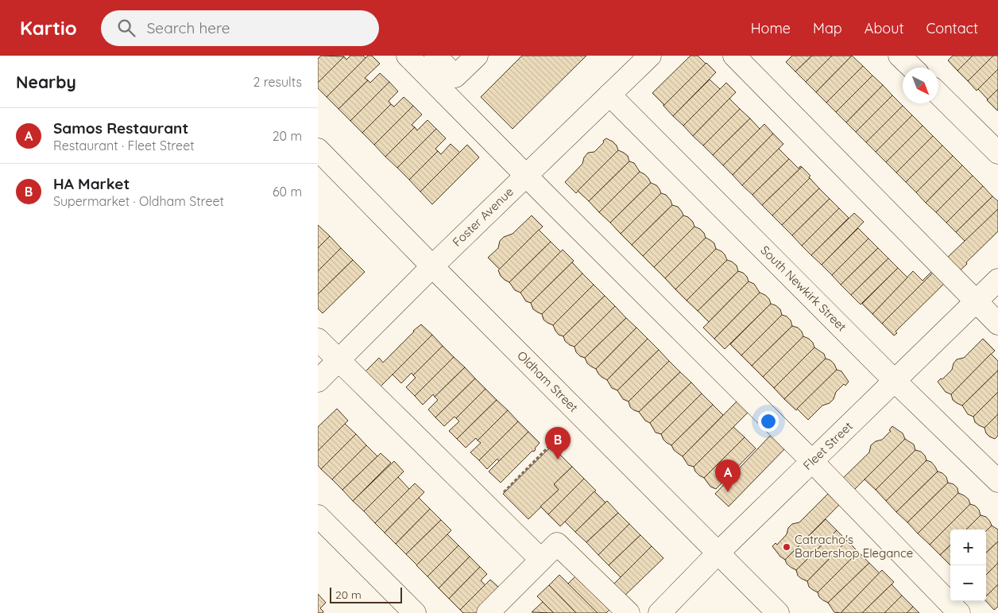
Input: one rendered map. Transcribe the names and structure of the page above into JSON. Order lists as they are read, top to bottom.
{
  "streets": {
    "street": [
      "Foster Avenue",
      "South Newkirk Street",
      "Oldham Street",
      "Fleet Street"
    ]
  },
  "crossings": [
    ["Foster Avenue", "South Newkirk Street"],
    ["Foster Avenue", "Oldham Street"],
    ["South Newkirk Street", "Fleet Street"],
    ["Oldham Street", "Fleet Street"]
  ],
  "places": ["Catracho's Barbershop Elegance"],
  "scale_bar": "20 m",
  "north": "bottom right",
  "page": {
    "header": "Kartio",
    "search": "Search here",
    "nav": [
      "Home",
      "Map",
      "About",
      "Contact"
    ],
    "heading": ["Nearby", "2 results"],
    "list": [
      {
        "mark": "A",
        "name": "Samos Restaurant",
        "note": "Restaurant · Fleet Street",
        "value": "20 m"
      },
      {
        "mark": "B",
        "name": "HA Market",
        "note": "Supermarket · Oldham Street",
        "value": "60 m"
      }
    ],
    "pins": ["B", "A"],
    "map_buttons": ["+", "−"],
    "scale": "20 m"
  }
}
